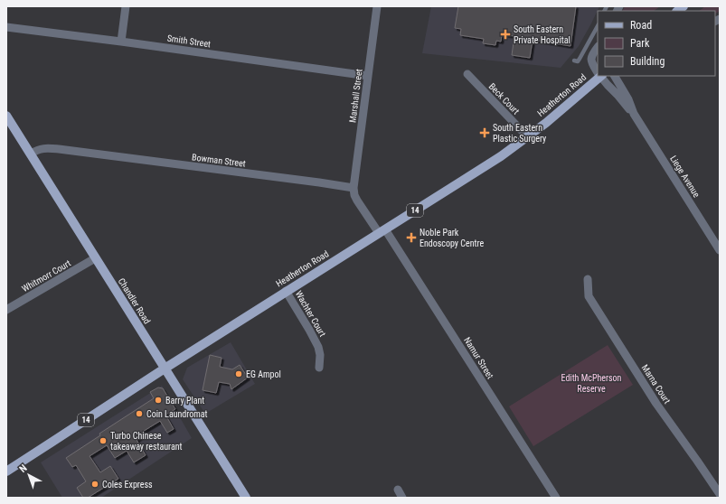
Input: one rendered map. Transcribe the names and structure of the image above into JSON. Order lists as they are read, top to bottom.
{
  "streets": {
    "main road": ["Heatherton Road", "14", "Chandler Road"],
    "street": [
      "Smith Street",
      "Marshall Street",
      "Beck Court",
      "Bowman Street",
      "Liege Avenue",
      "Whitmorr Court",
      "Wachter Court",
      "Namur Street",
      "Marna Court"
    ]
  },
  "crossings": [
    ["Smith Street", "Marshall Street"],
    ["Heatherton Road", "Beck Court"],
    ["Heatherton Road", "Chandler Road"],
    ["Heatherton Road", "Wachter Court"],
    ["Heatherton Road", "Namur Street"],
    ["Marshall Street", "Bowman Street"],
    ["Bowman Street", "Chandler Road"],
    ["Whitmorr Court", "Chandler Road"]
  ],
  "parks": ["Edith McPherson Reserve"],
  "places": {
    "health": ["South Eastern Private Hospital", "South Eastern Plastic Surgery", "Noble Park Endoscopy Centre"],
    "other": [
      "EG Ampol",
      "Barry Plant",
      "Coin Laundromat",
      "Turbo Chinese takeaway restaurant",
      "Coles Express"
    ]
  },
  "legend": ["Road", "Park", "Building"],
  "north": "top left"
}
